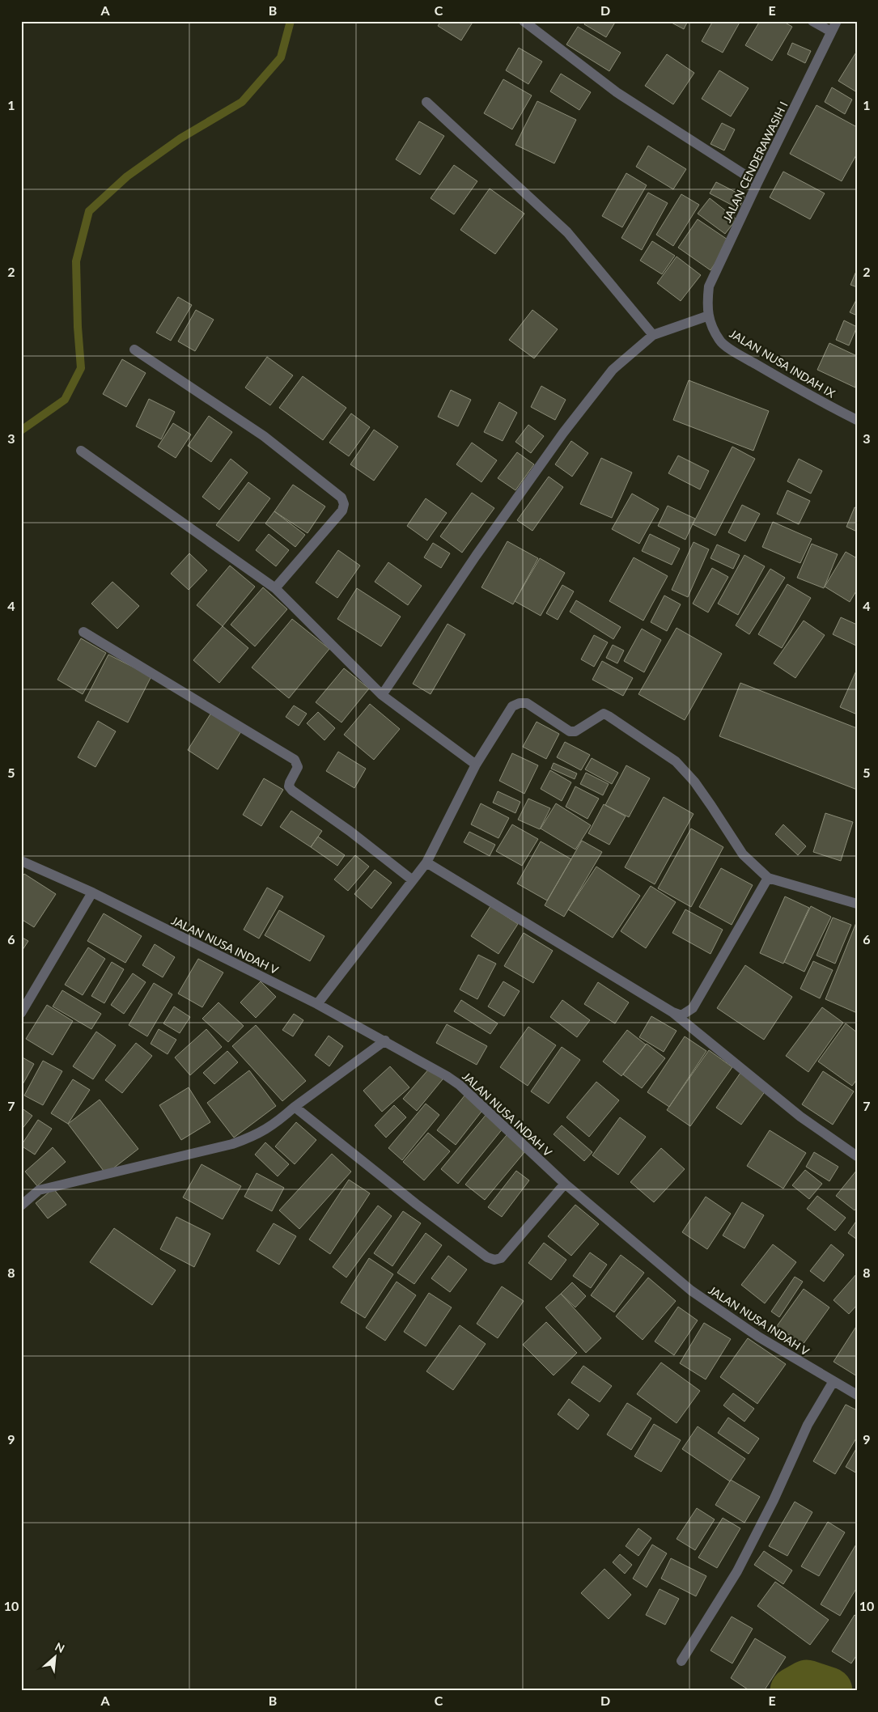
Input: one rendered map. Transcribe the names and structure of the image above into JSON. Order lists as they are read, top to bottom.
{
  "streets": {
    "street": ["JALAN CENDERAWASIH I", "JALAN NUSA INDAH IX", "JALAN NUSA INDAH V"]
  },
  "crossings": [
    ["JALAN CENDERAWASIH I", "JALAN NUSA INDAH IX"]
  ],
  "north": "top right",
  "grid": {
    "columns": [
      "A",
      "B",
      "C",
      "D",
      "E"
    ],
    "rows": [
      "1",
      "2",
      "3",
      "4",
      "5",
      "6",
      "7",
      "8",
      "9",
      "10"
    ]
  }
}
